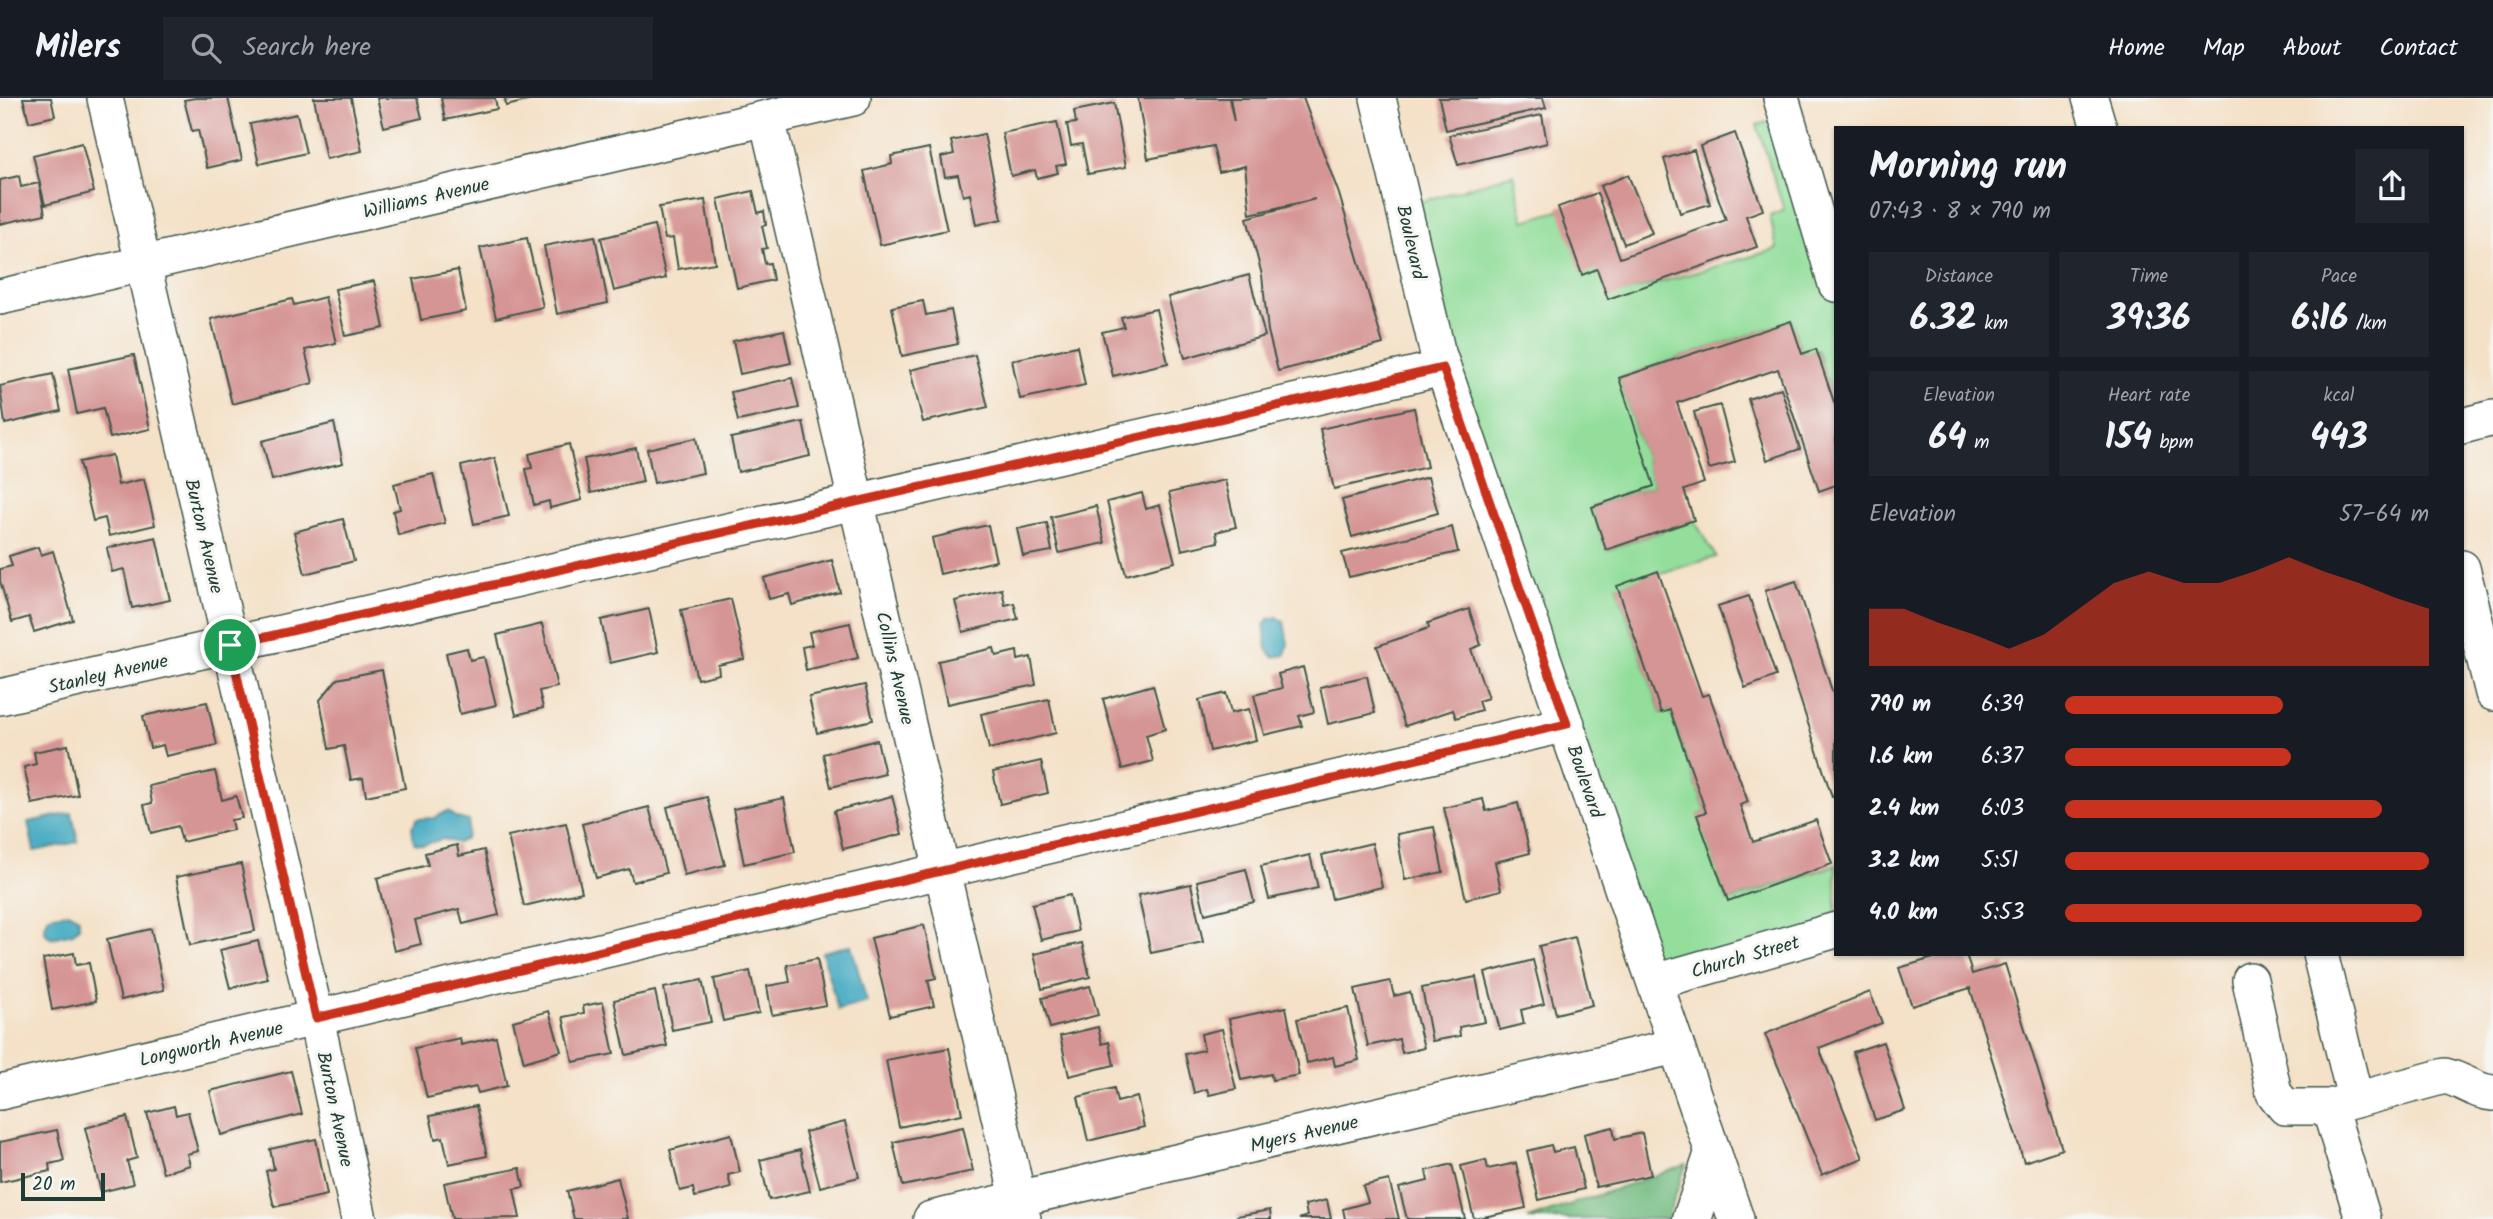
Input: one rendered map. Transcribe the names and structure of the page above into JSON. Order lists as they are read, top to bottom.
{
  "streets": {
    "street": [
      "Williams Avenue",
      "Boulevard",
      "Burton Avenue",
      "Collins Avenue",
      "Stanley Avenue",
      "Church Street",
      "Longworth Avenue",
      "Myers Avenue"
    ]
  },
  "crossings": [
    ["Williams Avenue", "Burton Avenue"],
    ["Williams Avenue", "Collins Avenue"],
    ["Boulevard", "Stanley Avenue"],
    ["Boulevard", "Church Street"],
    ["Boulevard", "Longworth Avenue"],
    ["Boulevard", "Myers Avenue"],
    ["Burton Avenue", "Stanley Avenue"],
    ["Burton Avenue", "Longworth Avenue"],
    ["Collins Avenue", "Stanley Avenue"],
    ["Collins Avenue", "Longworth Avenue"],
    ["Collins Avenue", "Myers Avenue"]
  ],
  "scale_bar": "20 m",
  "page": {
    "header": "Milers",
    "search": "Search here",
    "nav": [
      "Home",
      "Map",
      "About",
      "Contact"
    ],
    "heading": ["Morning run", "07:43 · 8 × 790 m"],
    "stats": [
      ["Distance", "6.32 km"],
      ["Time", "39:36"],
      ["Pace", "6:16 /km"],
      ["Elevation", "64 m"],
      ["Heart rate", "154 bpm"],
      ["kcal", "443"]
    ],
    "chart": ["Elevation", "57–64 m"],
    "list": [
      {
        "name": "790 m",
        "note": "6:39"
      },
      {
        "name": "1.6 km",
        "note": "6:37"
      },
      {
        "name": "2.4 km",
        "note": "6:03"
      },
      {
        "name": "3.2 km",
        "note": "5:51"
      },
      {
        "name": "4.0 km",
        "note": "5:53"
      }
    ],
    "scale": "20 m"
  }
}
